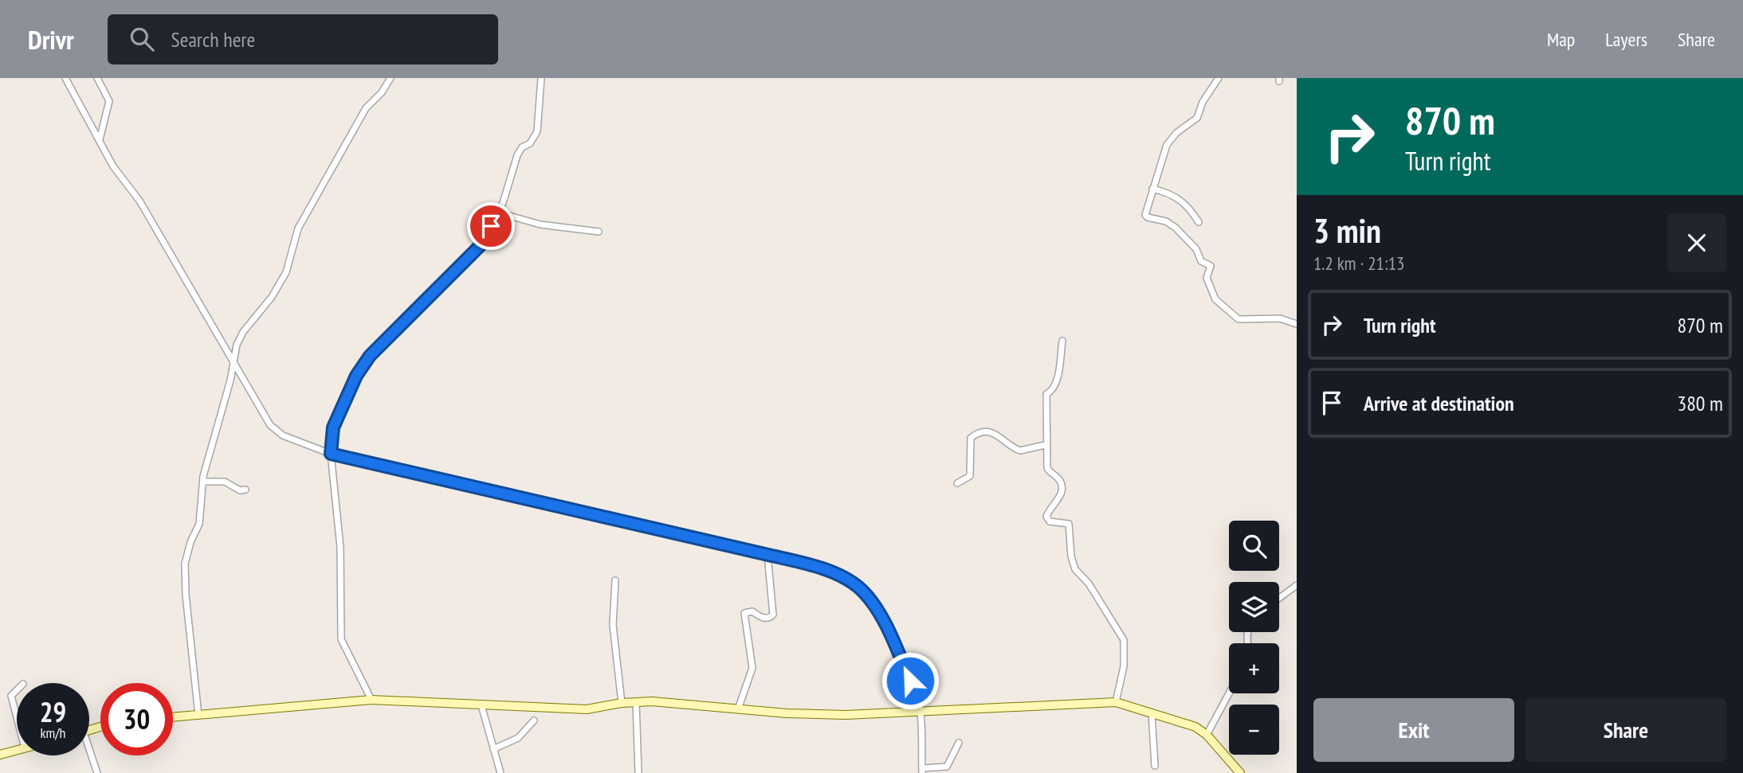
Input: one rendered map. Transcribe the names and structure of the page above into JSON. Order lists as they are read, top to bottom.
{
  "page": {
    "header": "Drivr",
    "search": "Search here",
    "nav": ["Map", "Layers", "Share"],
    "turn": ["870 m", "Turn right"],
    "heading": ["3 min", "1.2 km · 21:13"],
    "list": [
      {
        "name": "Turn right",
        "value": "870 m"
      },
      {
        "name": "Arrive at destination",
        "value": "380 m"
      }
    ],
    "map_buttons": ["+", "−"],
    "speed": "29 km/h",
    "limit": "30",
    "buttons": ["Exit", "Share"]
  }
}
